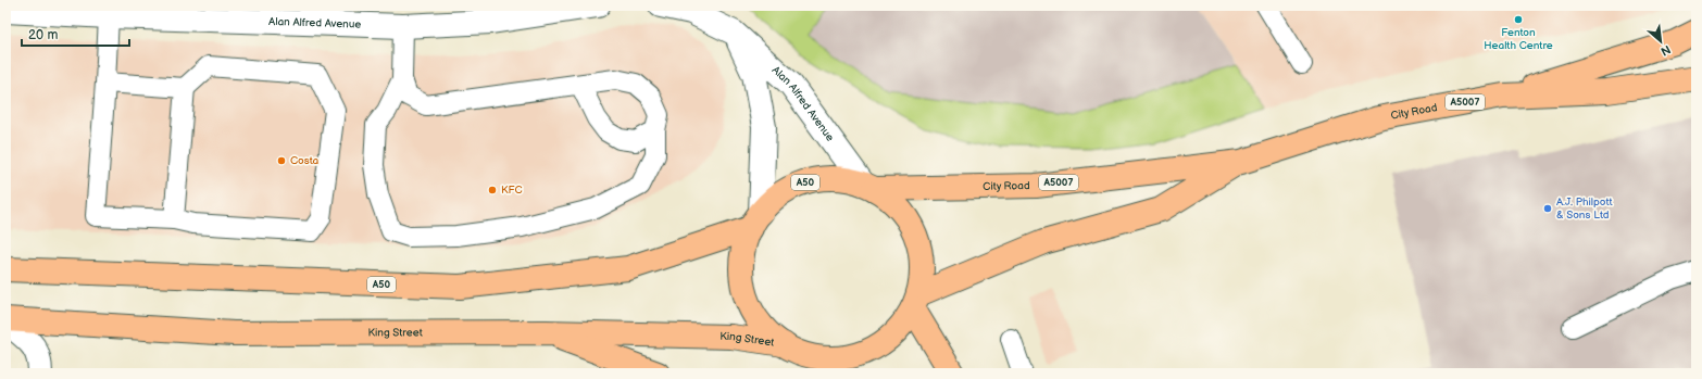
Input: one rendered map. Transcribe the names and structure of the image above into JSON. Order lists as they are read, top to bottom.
{
  "streets": {
    "main road": [
      "A5007",
      "City Road",
      "A50",
      "King Street"
    ],
    "street": ["Alan Alfred Avenue"]
  },
  "crossings": [
    ["Alan Alfred Avenue", "City Road"],
    ["Alan Alfred Avenue", "A50"],
    ["A5007", "City Road"],
    ["City Road", "A50"],
    ["A50", "King Street"]
  ],
  "places": [
    "Fenton Health Centre",
    "Costa",
    "KFC",
    "A.J. Philpott & Sons Ltd"
  ],
  "scale_bar": "20 m",
  "north": "bottom right"
}
